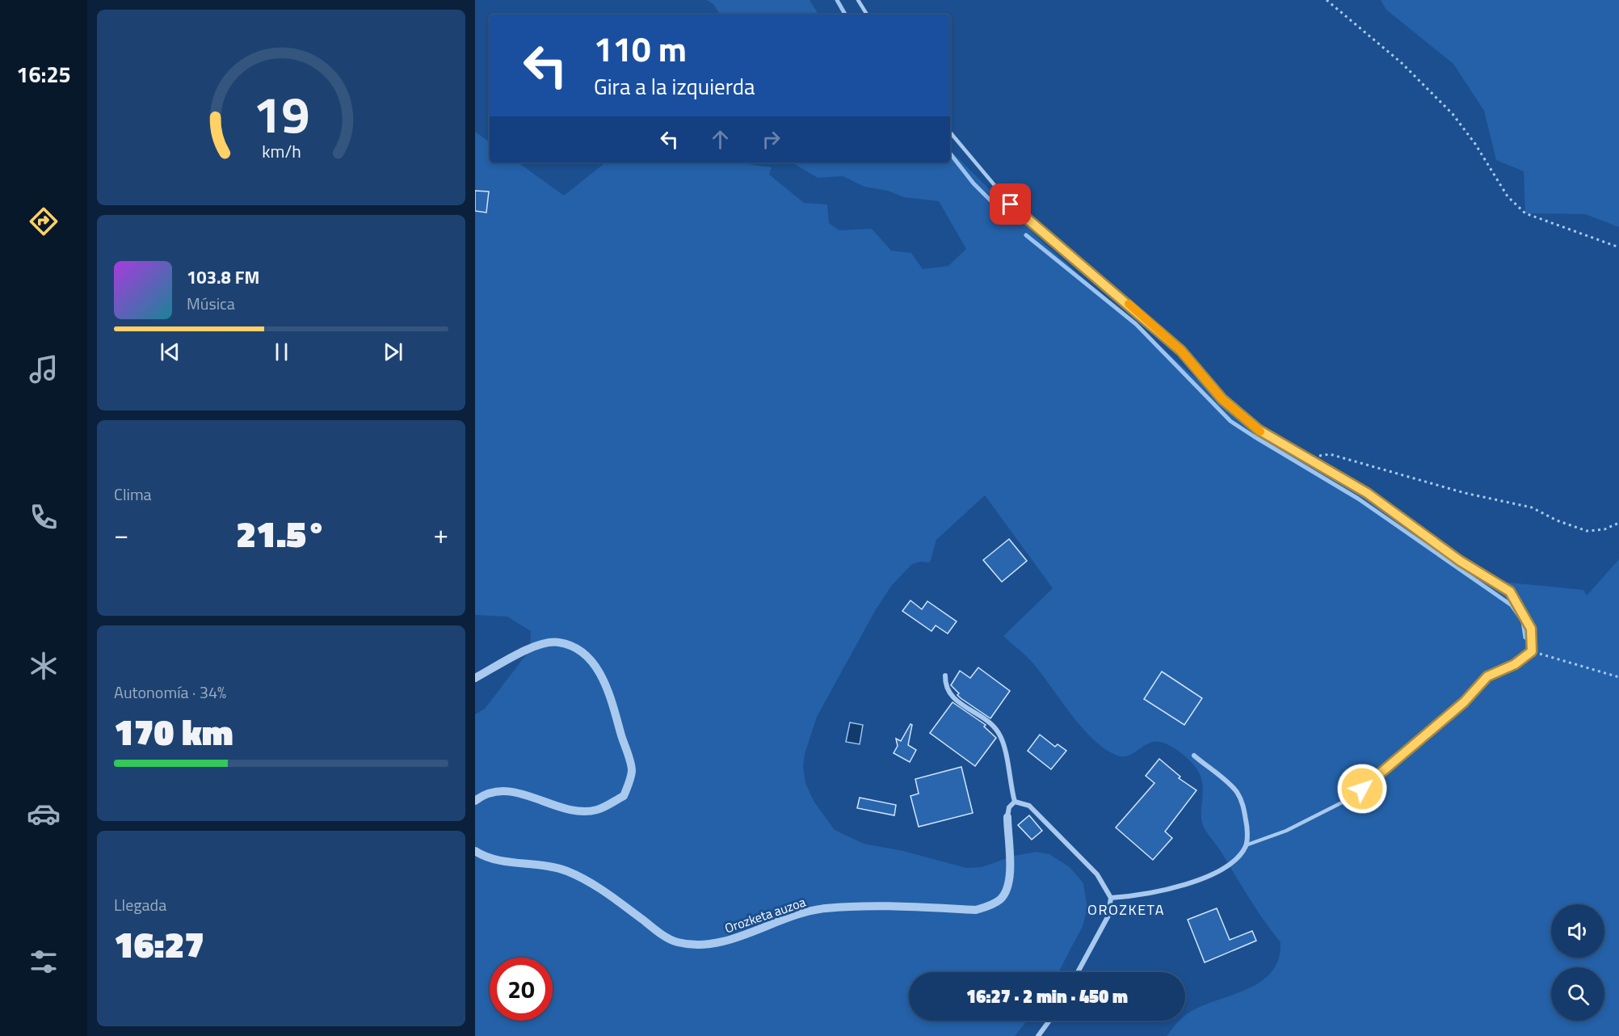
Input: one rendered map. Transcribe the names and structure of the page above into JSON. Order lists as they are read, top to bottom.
{
  "streets": {
    "street": ["Orozketa auzoa"]
  },
  "districts": ["OROZKETA"],
  "page": {
    "tabs": "16:25",
    "turn": ["110 m", "Gira a la izquierda"],
    "song": ["103.8 FM", "Música"],
    "tile": [
      "Clima",
      ["Autonomía · 34%", "170 km"],
      ["Llegada", "16:27"]
    ],
    "heat": ["−", "21.5°", "+"],
    "limit": "20",
    "trip": "16:27 · 2 min · 450 m",
    "gauge": ["19", "km/h"]
  }
}
